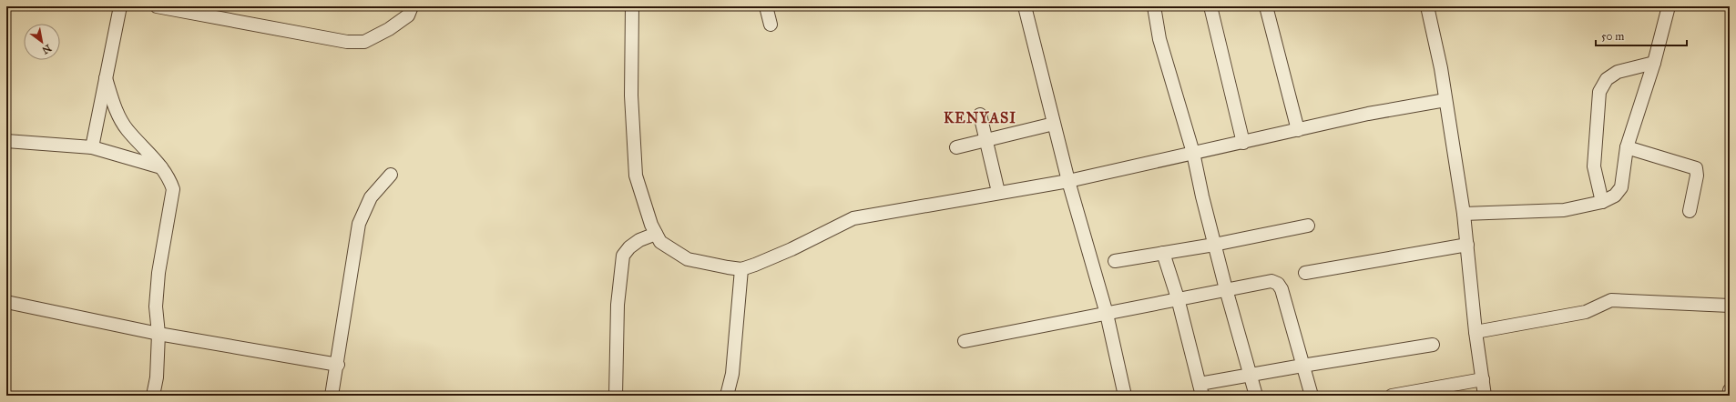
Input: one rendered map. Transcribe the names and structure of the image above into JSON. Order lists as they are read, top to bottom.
{
  "districts": ["KENYASI"],
  "scale_bar": "50 m",
  "north": "bottom right"
}
